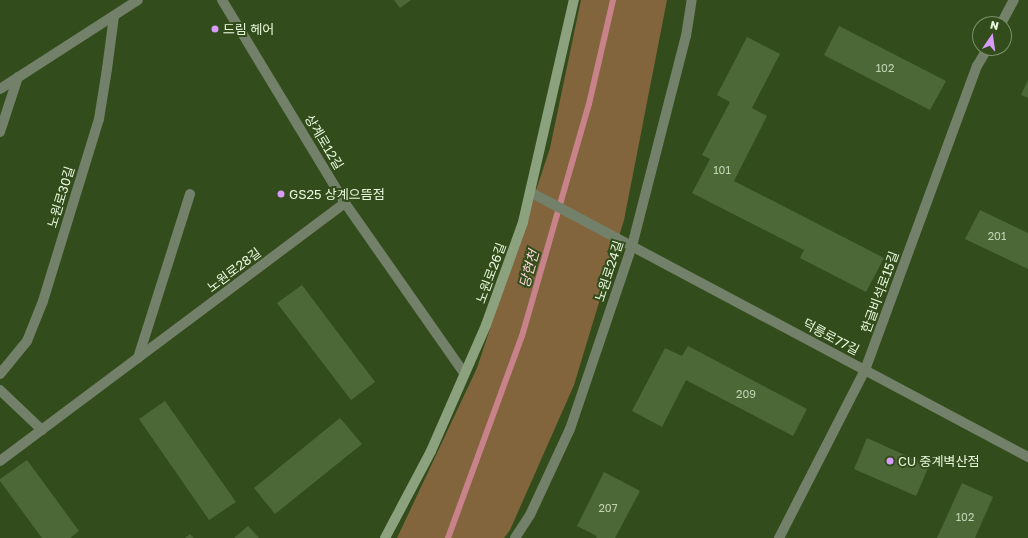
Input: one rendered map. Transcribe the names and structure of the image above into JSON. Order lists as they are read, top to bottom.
{
  "streets": {
    "main road": ["노원로26길"],
    "street": [
      "상계로12길",
      "노원로30길",
      "노원로28길",
      "노원로24길",
      "한글비석로15길",
      "덕릉로77길"
    ]
  },
  "crossings": [
    ["상계로12길", "노원로28길"],
    ["상계로12길", "노원로26길"],
    ["노원로24길", "덕릉로77길"],
    ["노원로26길", "덕릉로77길"],
    ["한글비석로15길", "덕릉로77길"]
  ],
  "water": ["당현천"],
  "places": ["드림 헤어", "GS25 상계으뜸점", "CU 중계벽산점"],
  "house_numbers": [
    "102",
    "101",
    "201",
    "209",
    "207",
    "102"
  ],
  "north": "top"
}
